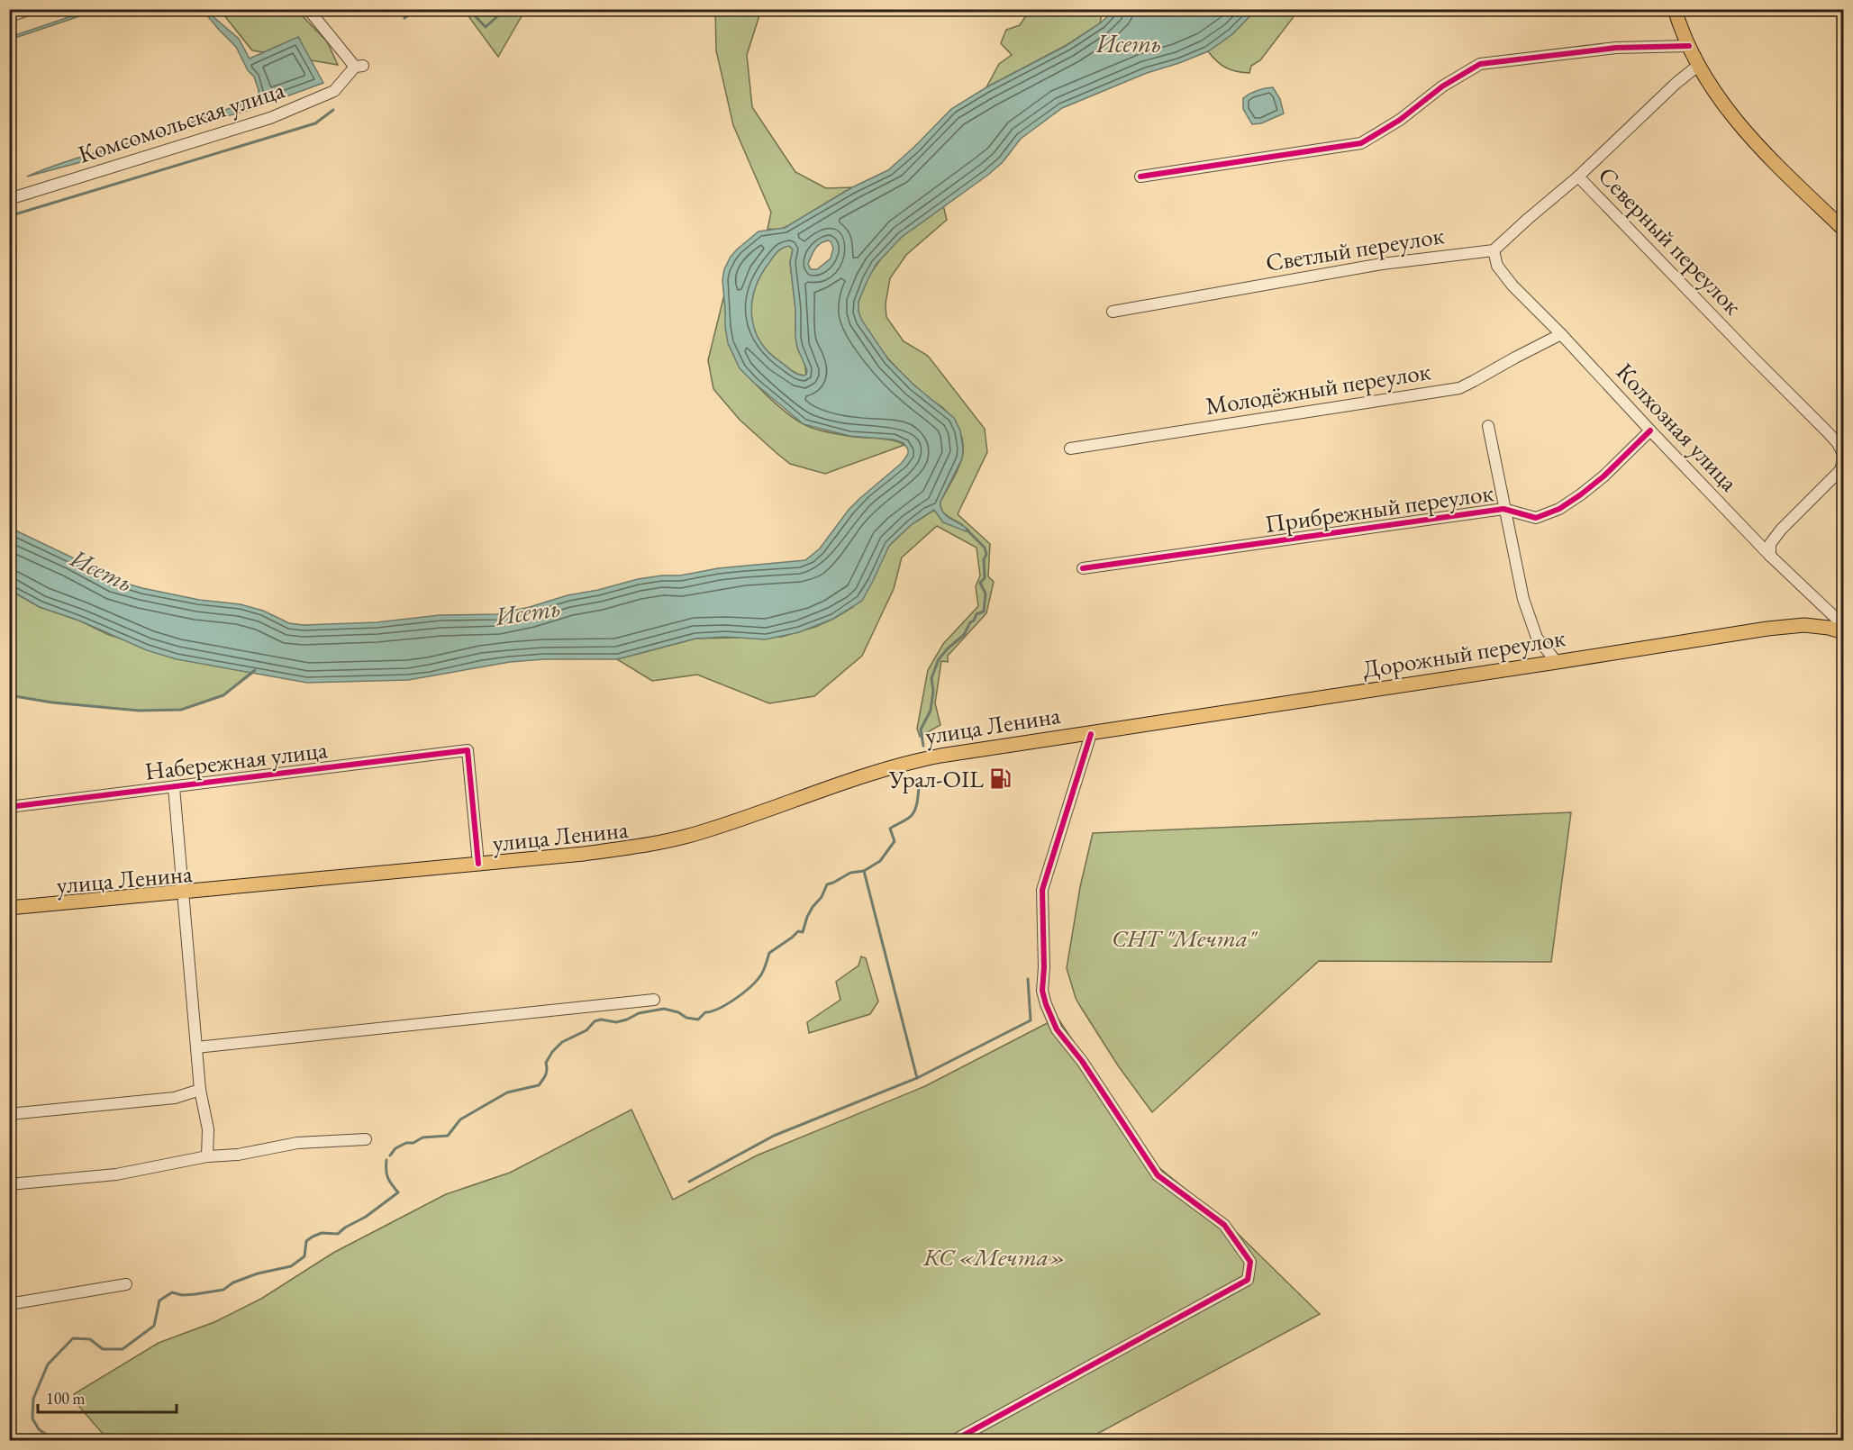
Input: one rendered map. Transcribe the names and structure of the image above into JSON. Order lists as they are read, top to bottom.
{
  "streets": {
    "main road": ["Дорожный переулок", "улица Ленина"],
    "street": [
      "Комсомольская улица",
      "Северный переулок",
      "Светлый переулок",
      "Молодёжный переулок",
      "Колхозная улица",
      "Прибрежный переулок",
      "Набережная улица"
    ]
  },
  "crossings": [
    ["Светлый переулок", "Колхозная улица"],
    ["Молодёжный переулок", "Колхозная улица"],
    ["Колхозная улица", "Прибрежный переулок"],
    ["Колхозная улица", "Дорожный переулок"],
    ["Дорожный переулок", "улица Ленина"],
    ["улица Ленина", "Набережная улица"]
  ],
  "water": ["Исеть"],
  "parks": ["СНТ \"Мечта\"", "КС «Мечта»"],
  "places": {
    "fuel station": ["Урал-OIL"]
  },
  "scale_bar": "100 m"
}
